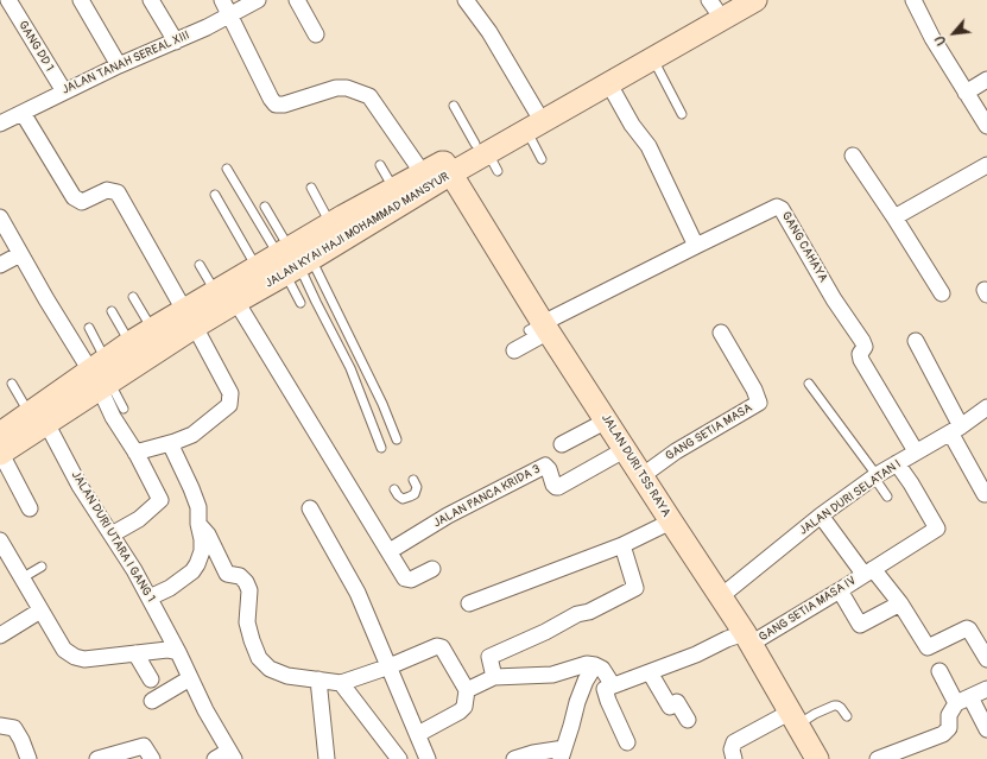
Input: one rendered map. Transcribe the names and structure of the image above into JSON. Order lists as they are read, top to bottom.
{
  "streets": {
    "main road": ["JALAN KYAI HAJI MOHAMMAD MANSYUR", "JALAN DURI TSS RAYA"],
    "street": [
      "GANG DD 1",
      "JALAN TANAH SEREAL XIII",
      "GANG CAHAYA",
      "GANG SETIA MASA",
      "JALAN PANCA KRIDA 3",
      "JALAN DURI SELATAN I",
      "JALAN DURI UTARA I GANG 1",
      "GANG SETIA MASA IV"
    ]
  },
  "crossings": [
    ["GANG DD 1", "JALAN TANAH SEREAL XIII"],
    ["JALAN KYAI HAJI MOHAMMAD MANSYUR", "JALAN DURI TSS RAYA"],
    ["JALAN KYAI HAJI MOHAMMAD MANSYUR", "JALAN DURI UTARA I GANG 1"],
    ["GANG CAHAYA", "JALAN DURI SELATAN I"],
    ["GANG SETIA MASA", "JALAN DURI TSS RAYA"],
    ["JALAN DURI TSS RAYA", "JALAN PANCA KRIDA 3"],
    ["JALAN DURI TSS RAYA", "JALAN DURI SELATAN I"],
    ["JALAN DURI TSS RAYA", "GANG SETIA MASA IV"],
    ["JALAN DURI SELATAN I", "GANG SETIA MASA IV"]
  ],
  "north": "bottom left"
}
